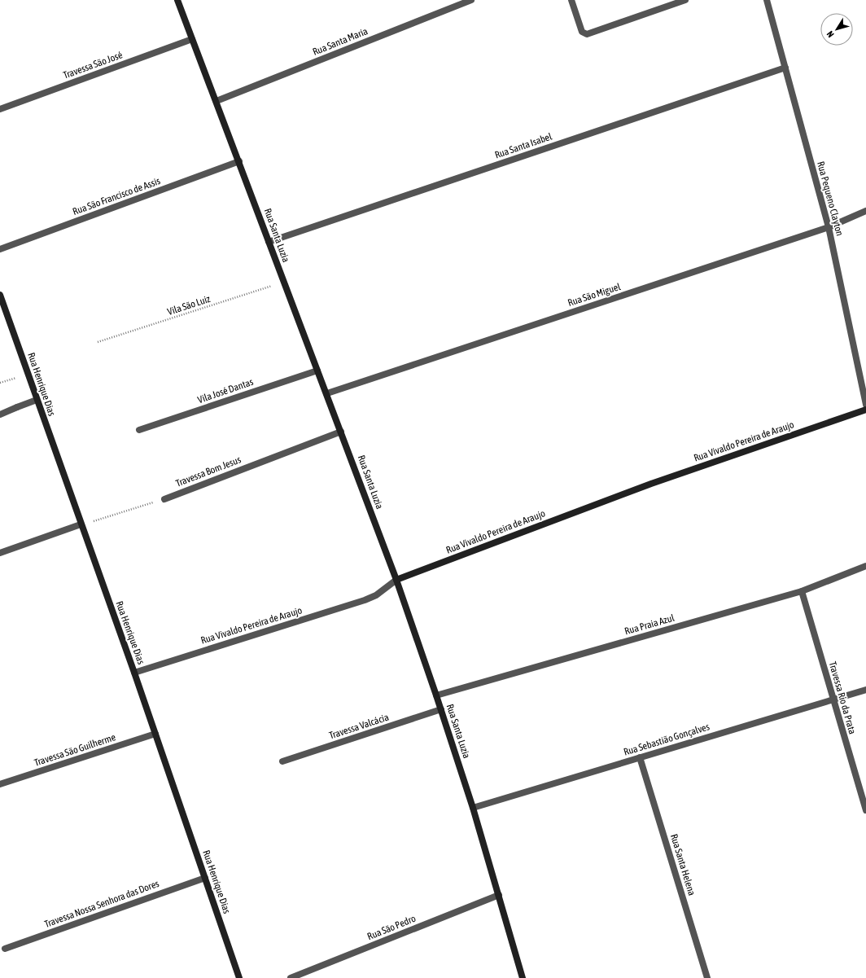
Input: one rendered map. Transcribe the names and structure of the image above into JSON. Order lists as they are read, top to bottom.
{
  "streets": {
    "main road": ["Rua Santa Luzia", "Rua Henrique Dias", "Rua Vivaldo Pereira de Araujo"],
    "street": [
      "Rua Santa Maria",
      "Travessa São José",
      "Rua Santa Isabel",
      "Rua São Francisco de Assis",
      "Rua Pequeno Clayton",
      "Rua São Miguel",
      "Vila José Dantas",
      "Travessa Bom Jesus",
      "Rua Praia Azul",
      "Travessa Rio da Prata",
      "Travessa Valcácia",
      "Rua Sebastião Gonçalves",
      "Travessa São Guilherme",
      "Rua Santa Helena",
      "Travessa Nossa Senhora das Dores",
      "Rua São Pedro"
    ],
    "path": ["Vila São Luiz"]
  },
  "crossings": [
    ["Rua Santa Maria", "Rua Santa Luzia"],
    ["Travessa São José", "Rua Santa Luzia"],
    ["Rua Santa Isabel", "Rua Pequeno Clayton"],
    ["Rua Santa Isabel", "Rua Santa Luzia"],
    ["Rua São Francisco de Assis", "Rua Santa Luzia"],
    ["Rua Pequeno Clayton", "Rua São Miguel"],
    ["Rua Santa Luzia", "Rua São Miguel"],
    ["Rua Santa Luzia", "Vila São Luiz"],
    ["Rua Santa Luzia", "Vila José Dantas"],
    ["Rua Santa Luzia", "Rua Vivaldo Pereira de Araujo"],
    ["Rua Santa Luzia", "Travessa Bom Jesus"],
    ["Rua Santa Luzia", "Rua Praia Azul"],
    ["Rua Santa Luzia", "Travessa Valcácia"],
    ["Rua Santa Luzia", "Rua Sebastião Gonçalves"],
    ["Rua Santa Luzia", "Rua São Pedro"],
    ["Rua Henrique Dias", "Rua Vivaldo Pereira de Araujo"],
    ["Rua Henrique Dias", "Travessa São Guilherme"],
    ["Rua Henrique Dias", "Travessa Nossa Senhora das Dores"],
    ["Rua Praia Azul", "Travessa Rio da Prata"],
    ["Travessa Rio da Prata", "Rua Sebastião Gonçalves"],
    ["Rua Sebastião Gonçalves", "Rua Santa Helena"]
  ],
  "north": "bottom left"
}
